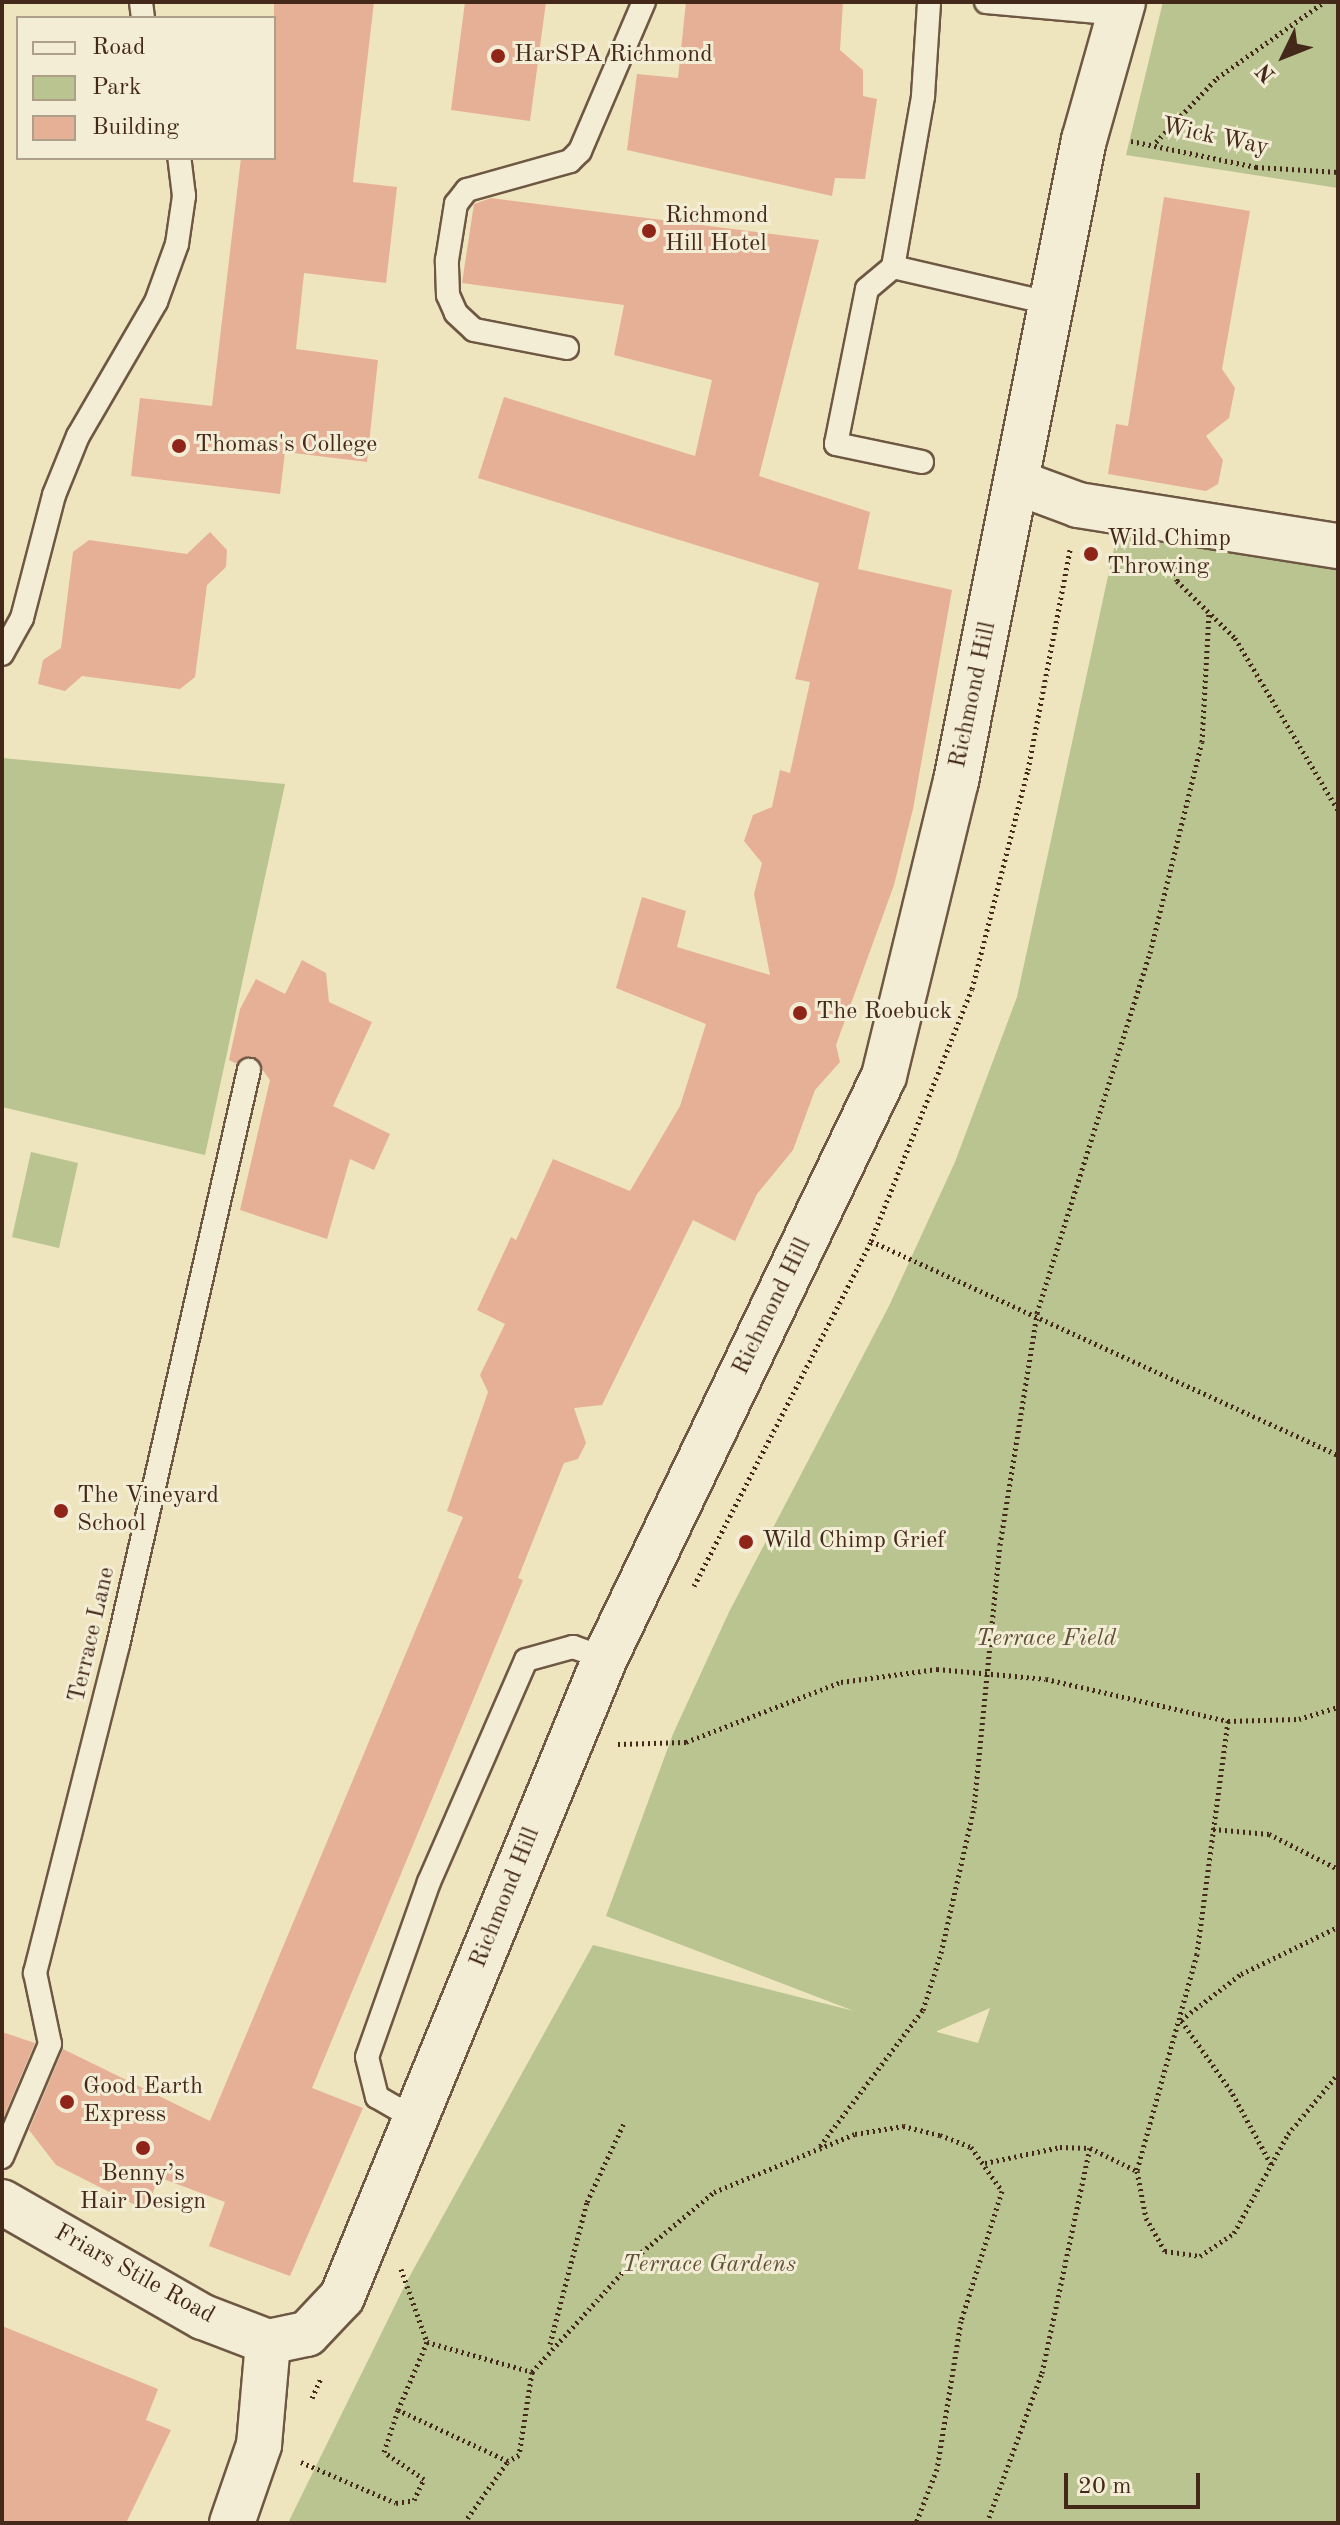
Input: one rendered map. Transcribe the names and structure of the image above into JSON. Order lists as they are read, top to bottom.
{
  "streets": {
    "main road": ["Richmond Hill", "Friars Stile Road"],
    "lane": ["Terrace Lane"],
    "path": ["Wick Way"]
  },
  "crossings": [
    ["Wick Way", "Richmond Hill"],
    ["Richmond Hill", "Friars Stile Road"]
  ],
  "parks": ["Terrace Field", "Terrace Gardens"],
  "places": [
    "HarSPA Richmond",
    "Richmond Hill Hotel",
    "Thomas's College",
    "Wild Chimp Throwing",
    "The Roebuck",
    "The Vineyard School",
    "Wild Chimp Grief",
    "Good Earth Express",
    "Benny’s Hair Design"
  ],
  "legend": ["Road", "Park", "Building"],
  "scale_bar": "20 m",
  "north": "bottom left"
}
